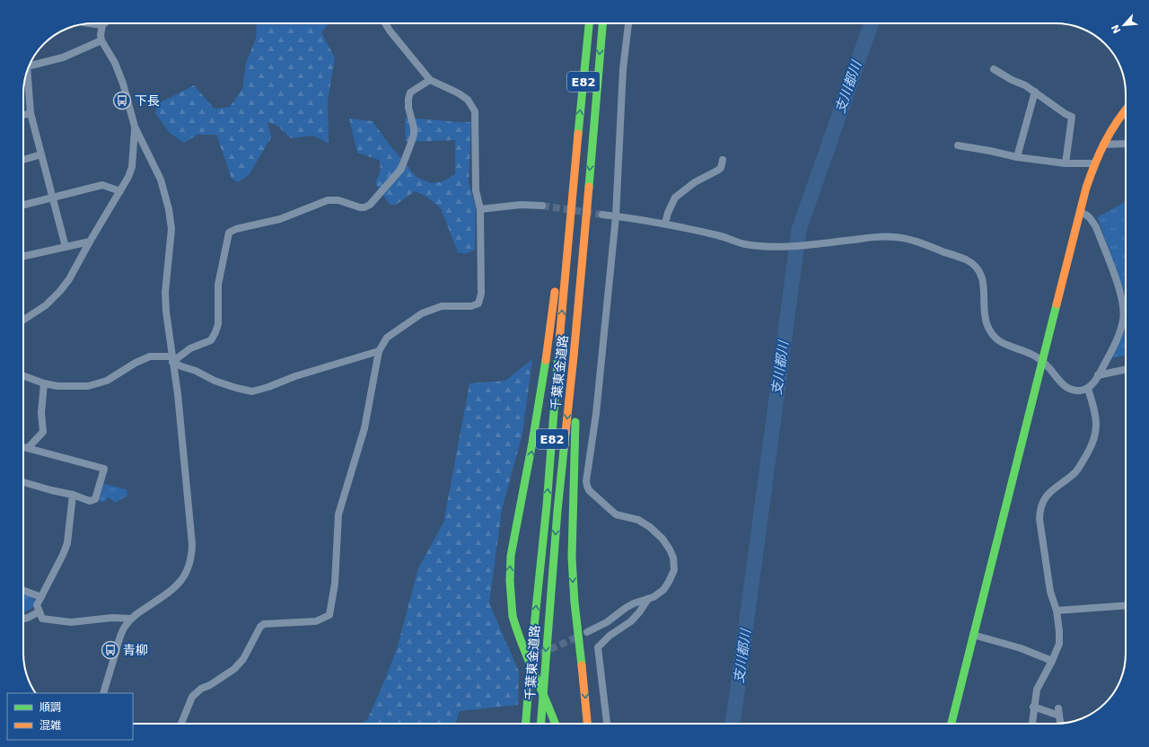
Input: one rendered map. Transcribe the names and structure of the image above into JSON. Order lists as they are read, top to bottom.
{
  "streets": {
    "main road": ["E82", "千葉東金道路"]
  },
  "water": ["支川都川"],
  "places": {
    "bus stop": ["下長", "青柳"]
  },
  "legend": ["順調", "混雑"],
  "north": "bottom left"
}
